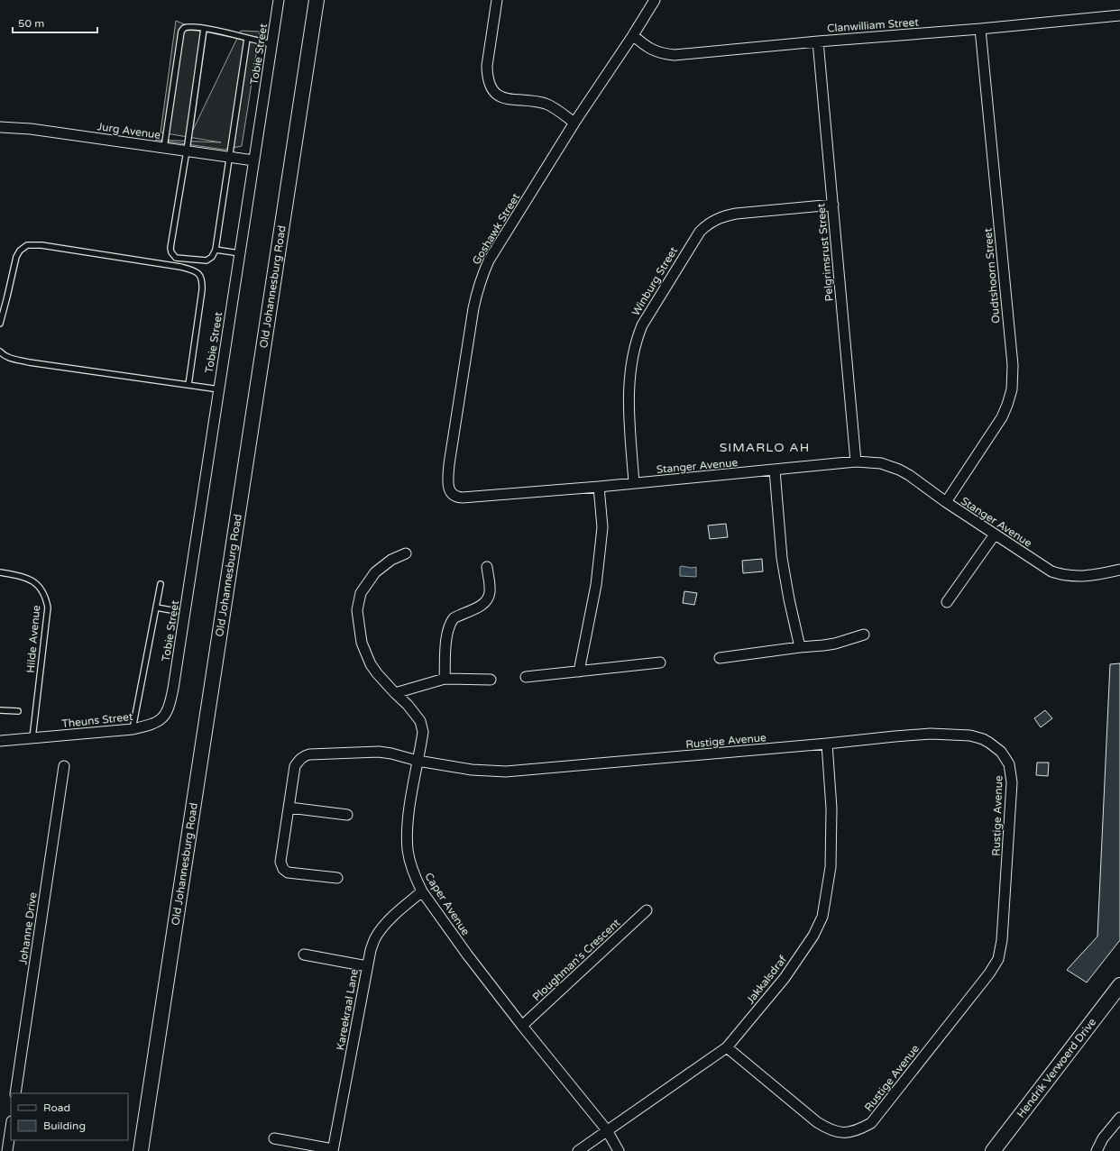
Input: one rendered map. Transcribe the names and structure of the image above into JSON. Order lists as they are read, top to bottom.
{
  "streets": {
    "main road": ["Old Johannesburg Road", "Hendrik Verwoerd Drive"],
    "street": [
      "Clanwilliam Street",
      "Tobie Street",
      "Jurg Avenue",
      "Goshawk Street",
      "Pelgrimsrust Street",
      "Oudtshoorn Street",
      "Winburg Street",
      "Stanger Avenue",
      "Theuns Street",
      "Rustige Avenue",
      "Caper Avenue",
      "Johanne Drive",
      "Ploughman's Crescent",
      "Jakkalsdraf",
      "Kareekraal Lane"
    ],
    "lane": ["Hilde Avenue"]
  },
  "crossings": [
    ["Clanwilliam Street", "Goshawk Street"],
    ["Clanwilliam Street", "Pelgrimsrust Street"],
    ["Clanwilliam Street", "Oudtshoorn Street"],
    ["Tobie Street", "Jurg Avenue"],
    ["Tobie Street", "Theuns Street"],
    ["Goshawk Street", "Stanger Avenue"],
    ["Pelgrimsrust Street", "Winburg Street"],
    ["Pelgrimsrust Street", "Stanger Avenue"],
    ["Oudtshoorn Street", "Stanger Avenue"],
    ["Winburg Street", "Stanger Avenue"],
    ["Hilde Avenue", "Theuns Street"],
    ["Rustige Avenue", "Caper Avenue"],
    ["Rustige Avenue", "Jakkalsdraf"],
    ["Caper Avenue", "Ploughman's Crescent"],
    ["Caper Avenue", "Jakkalsdraf"],
    ["Caper Avenue", "Kareekraal Lane"]
  ],
  "districts": ["SIMARLO AH"],
  "legend": ["Road", "Building"],
  "scale_bar": "50 m"
}
